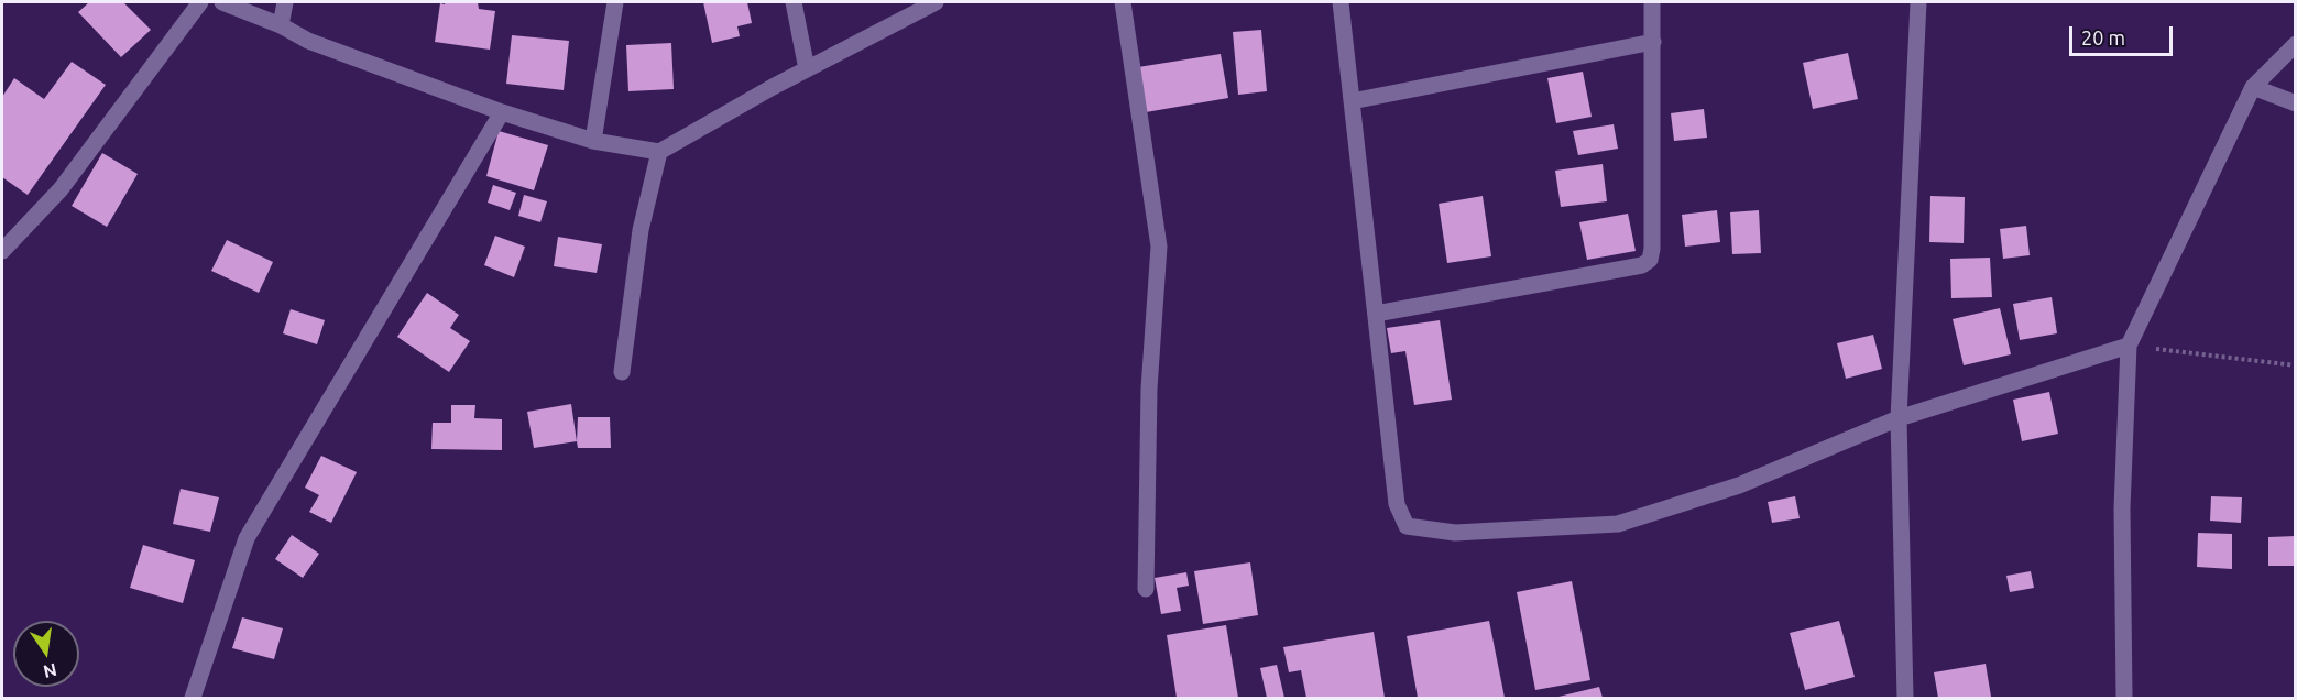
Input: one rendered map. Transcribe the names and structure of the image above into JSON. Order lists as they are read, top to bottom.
{
  "scale_bar": "20 m",
  "north": "bottom"
}
